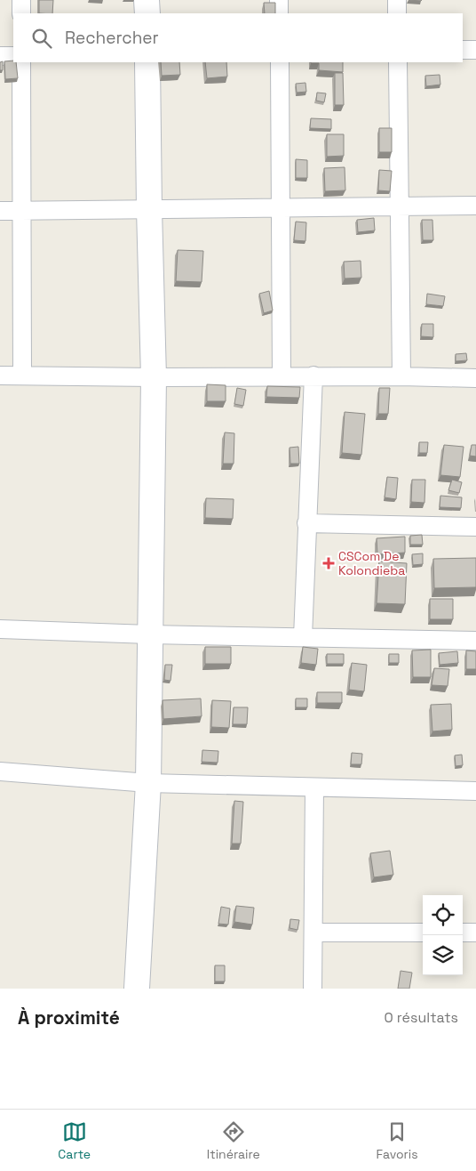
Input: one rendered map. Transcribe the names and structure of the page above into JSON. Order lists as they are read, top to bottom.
{
  "places": {
    "health": ["CSCom De Kolondieba"]
  },
  "page": {
    "search": "Rechercher",
    "heading": ["À proximité", "0 résultats"],
    "nav": ["Carte", "Itinéraire", "Favoris"]
  }
}
